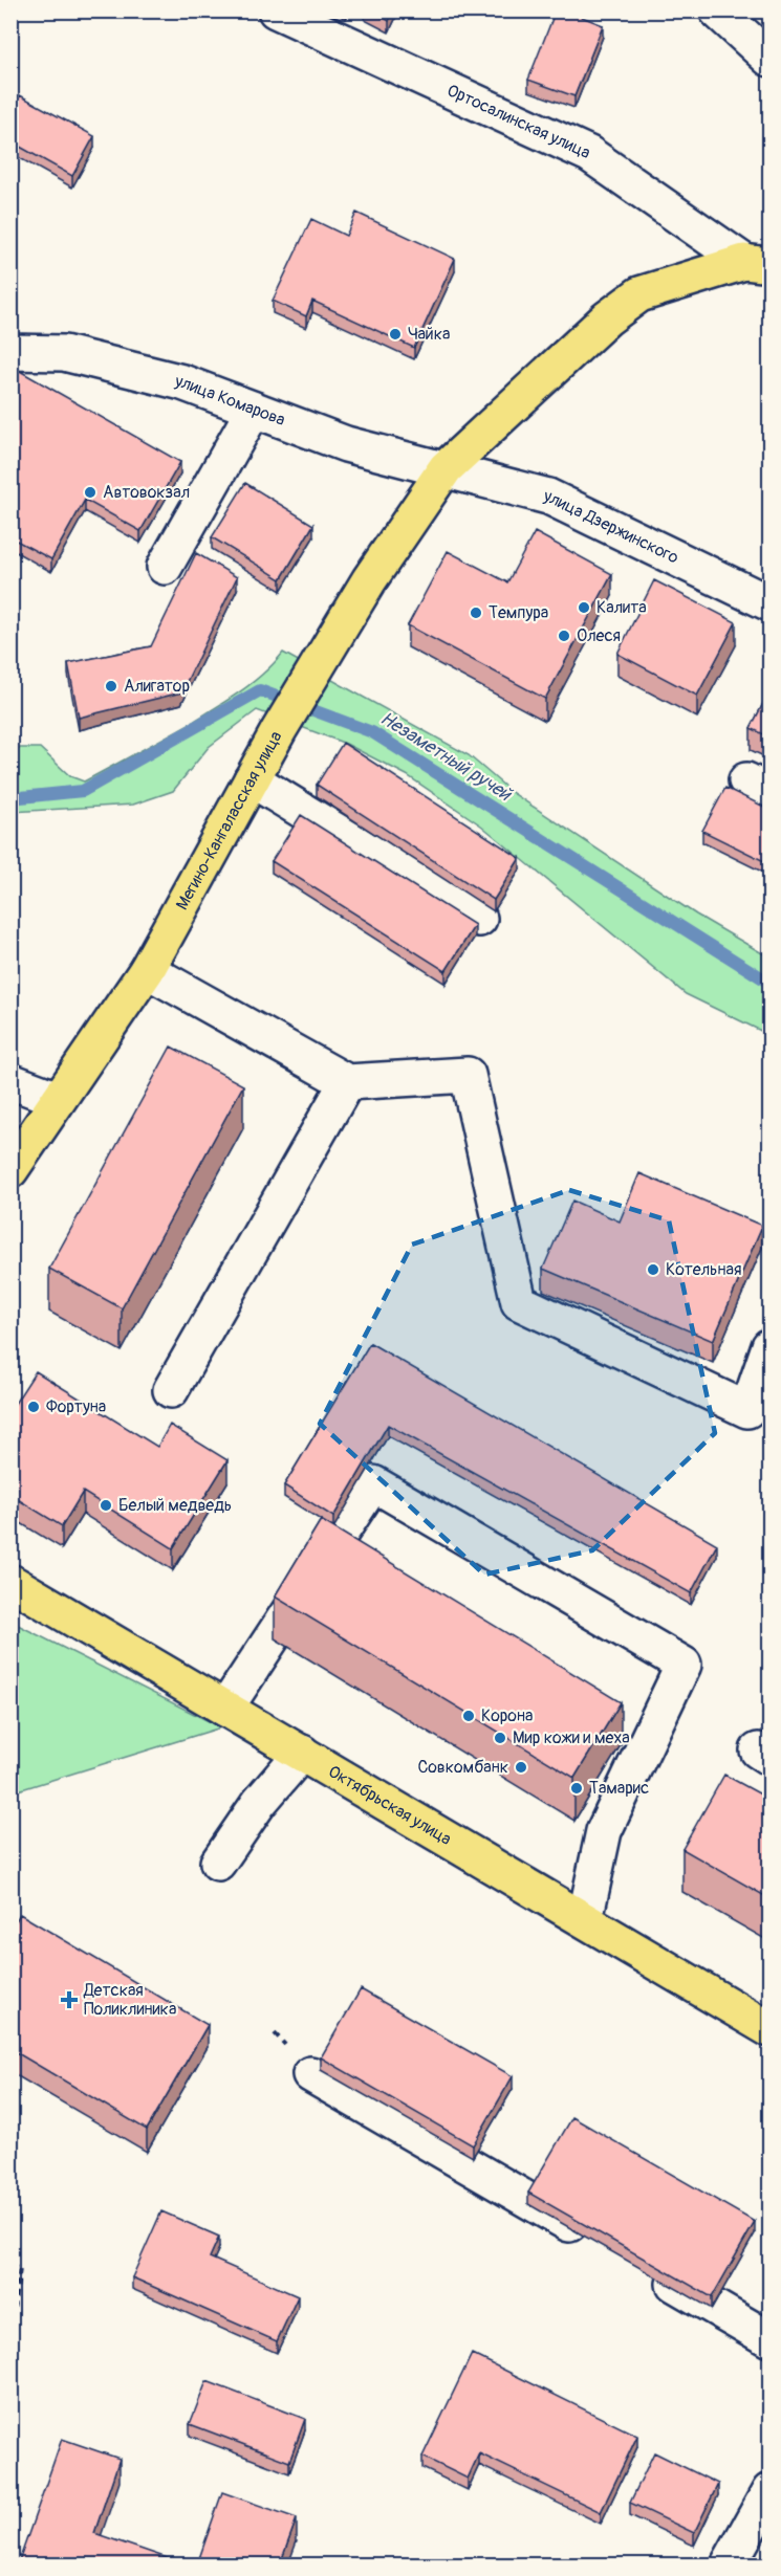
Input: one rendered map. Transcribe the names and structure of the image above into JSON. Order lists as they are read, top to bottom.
{
  "streets": {
    "main road": ["Ортосалинская улица", "Мегино-Кангаласская улица", "Октябрьская улица"],
    "street": ["улица Комарова", "улица Дзержинского"]
  },
  "crossings": [
    ["Ортосалинская улица", "улица Комарова"],
    ["Ортосалинская улица", "улица Дзержинского"],
    ["Ортосалинская улица", "Мегино-Кангаласская улица"],
    ["улица Комарова", "улица Дзержинского"],
    ["улица Комарова", "Мегино-Кангаласская улица"],
    ["улица Дзержинского", "Мегино-Кангаласская улица"]
  ],
  "water": ["Незаметный ручей"],
  "places": {
    "other": [
      "Чайка",
      "Автовокзал",
      "Калита",
      "Темпура",
      "Олеся",
      "Алигатор",
      "Котельная",
      "Фортуна",
      "Белый медведь",
      "Корона",
      "Мир кожи и меха",
      "Совкомбанк",
      "Тамарис"
    ],
    "health": ["Детская Поликлиника"]
  }
}
